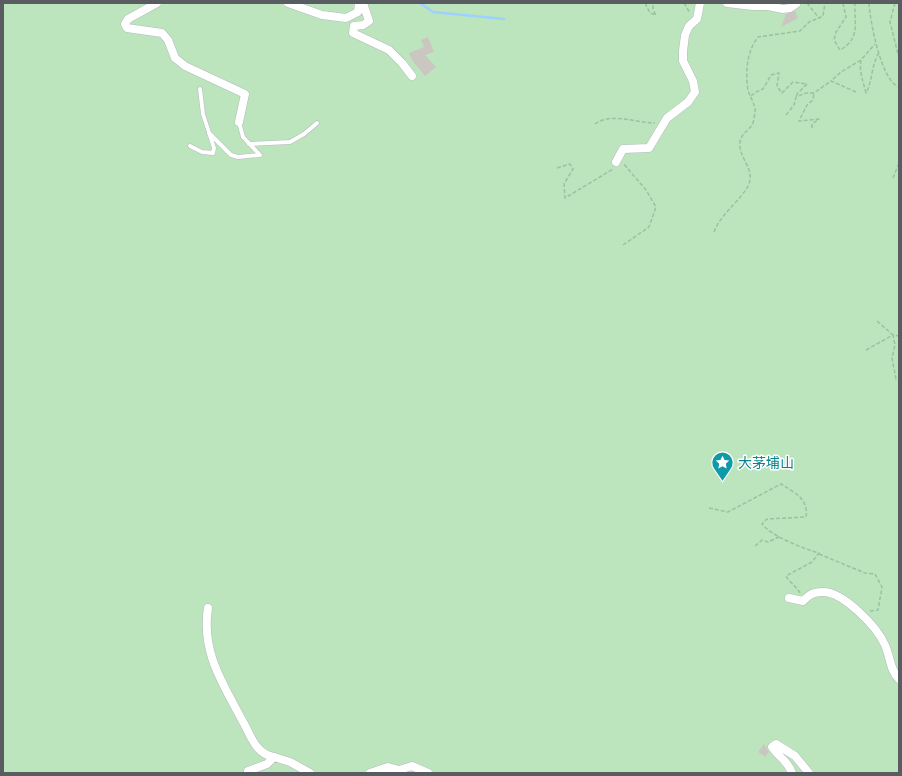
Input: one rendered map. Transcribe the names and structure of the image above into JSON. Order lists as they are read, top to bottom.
{
  "places": {
    "place": ["大茅埔山"]
  }
}
